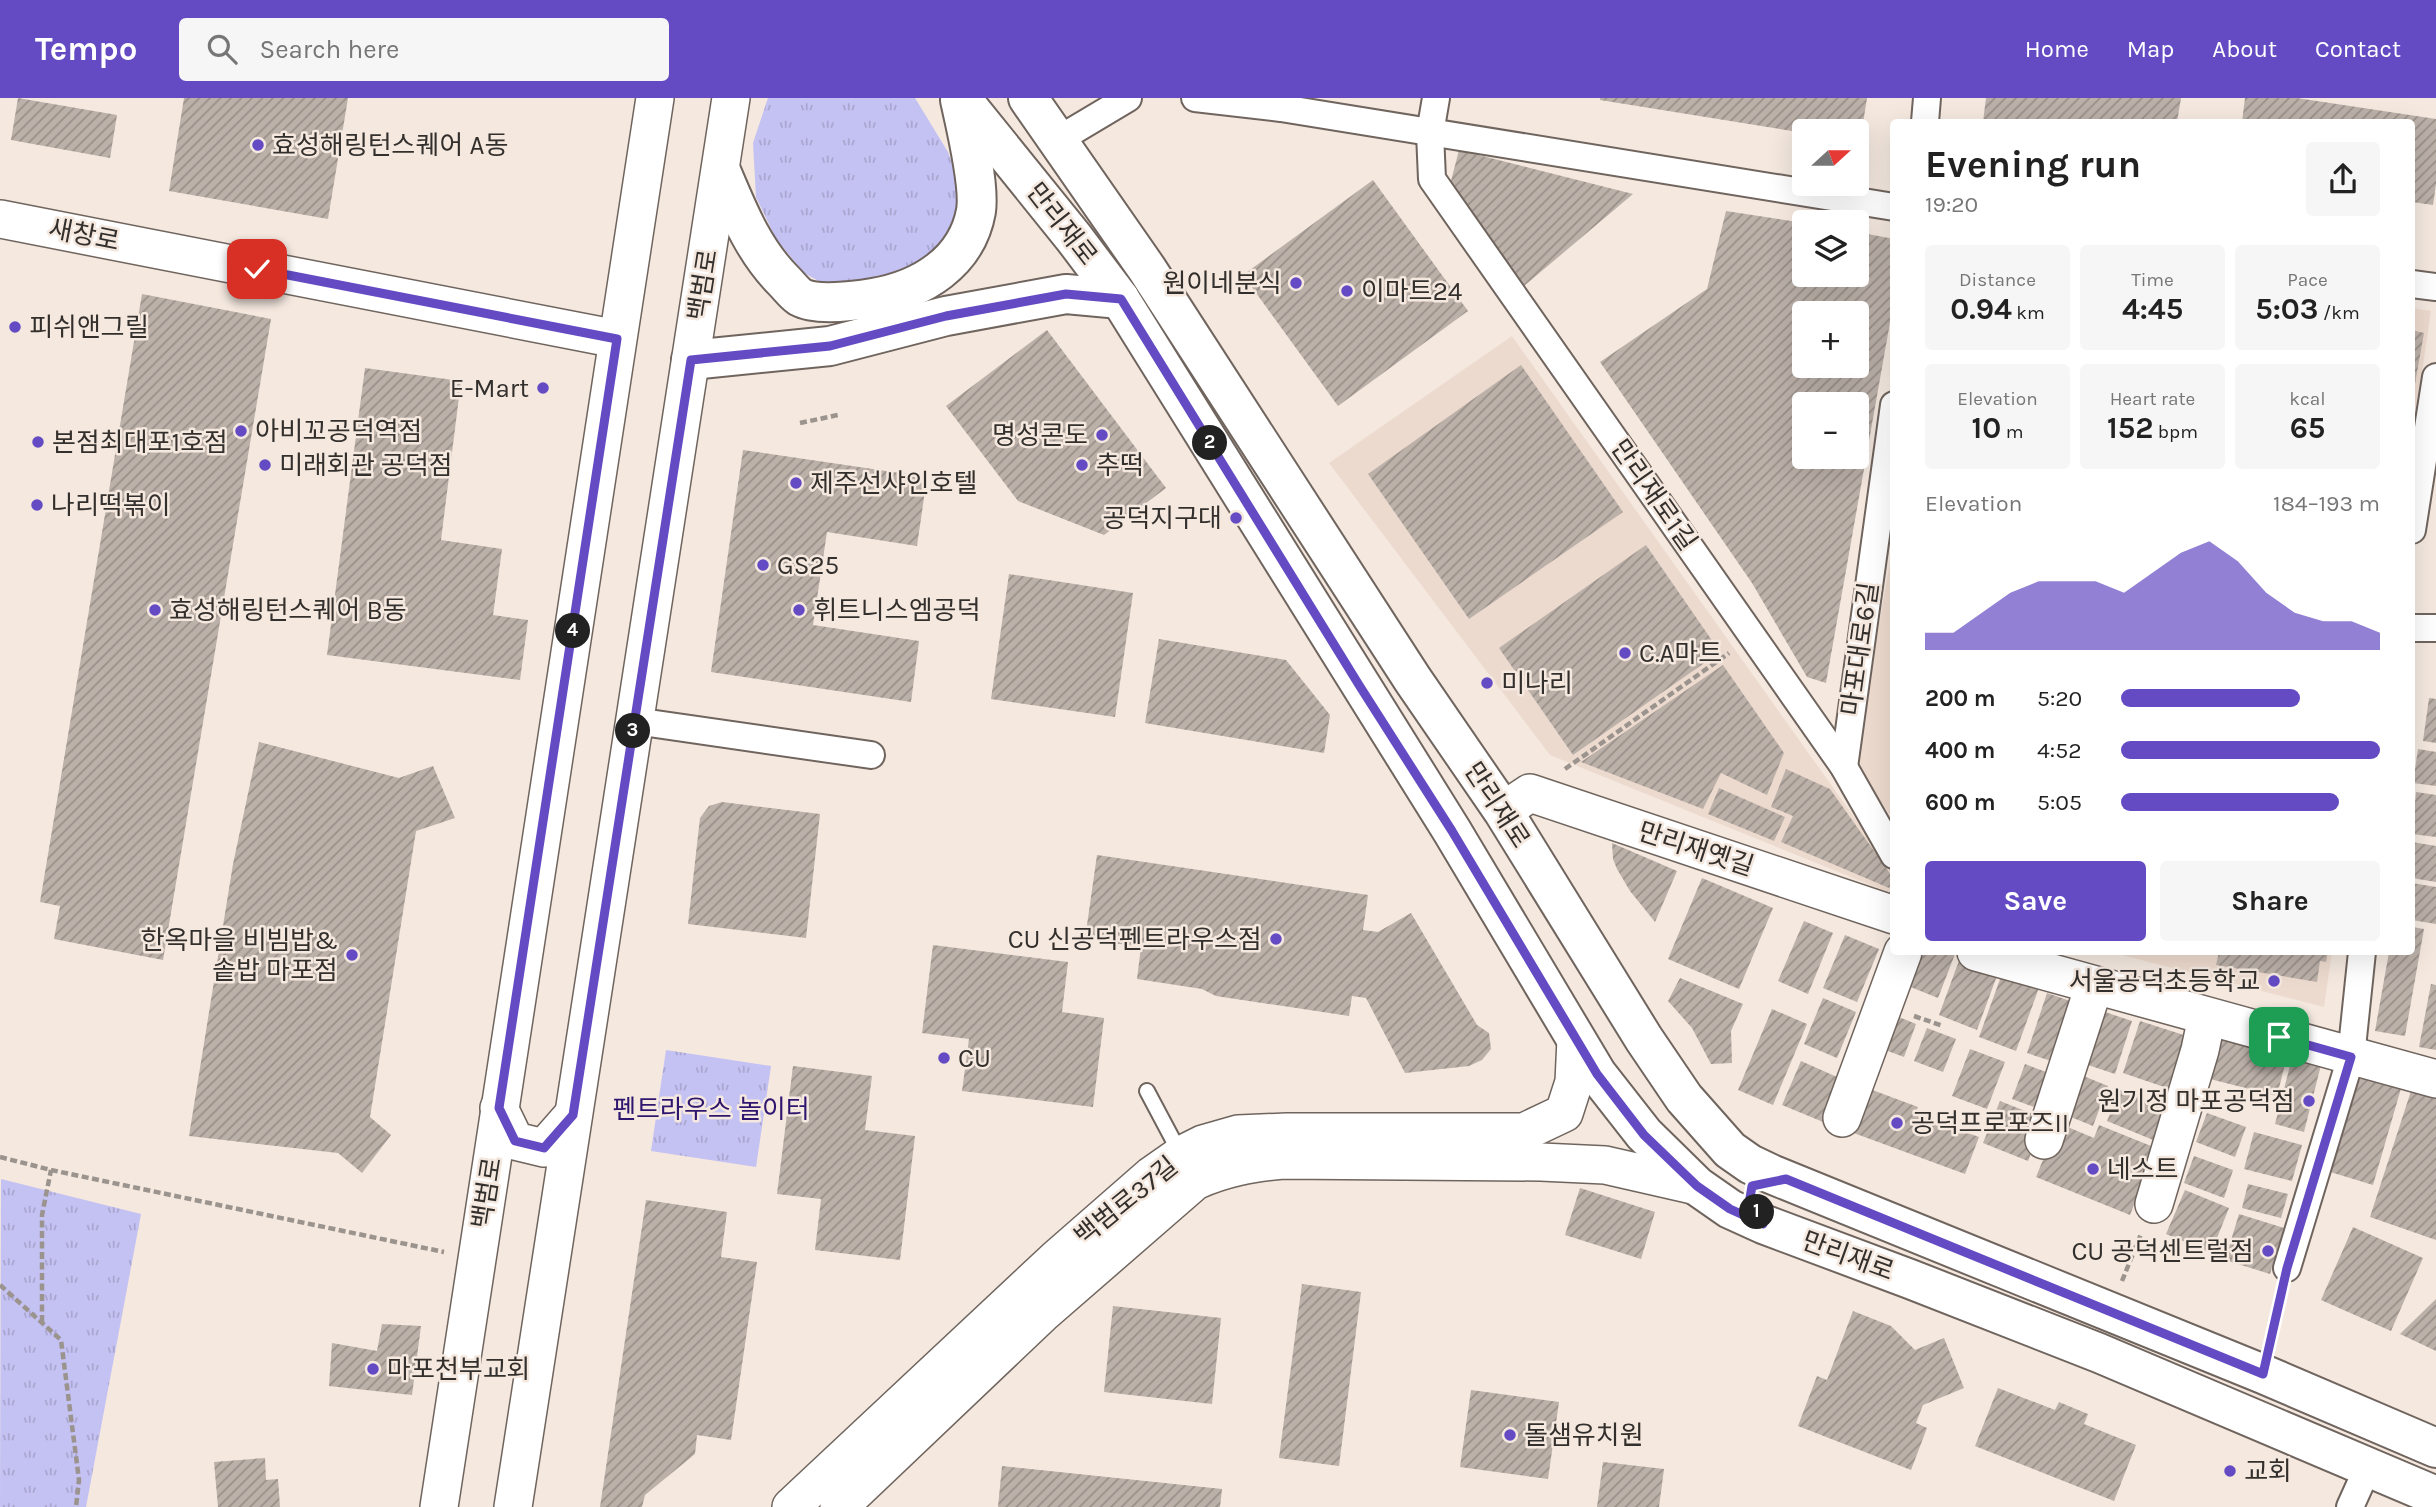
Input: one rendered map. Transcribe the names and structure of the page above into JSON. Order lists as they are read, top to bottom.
{
  "streets": {
    "main road": ["만리재로"],
    "street": [
      "새창로",
      "백범로",
      "만리재로1길",
      "마포대로6길",
      "만리재옛길",
      "백범로37길"
    ]
  },
  "crossings": [
    ["만리재로", "만리재옛길"],
    ["만리재로", "백범로37길"],
    ["새창로", "백범로"],
    ["만리재로1길", "마포대로6길"]
  ],
  "parks": ["펜트라우스 놀이터"],
  "places": [
    "효성해링턴스퀘어 A동",
    "원이네분식",
    "이마트24",
    "피쉬앤그릴",
    "E-Mart",
    "아비꼬공덕역점",
    "명성콘도",
    "본점최대포1호점",
    "미래회관 공덕점",
    "추떡",
    "제주선샤인호텔",
    "나리떡볶이",
    "공덕지구대",
    "GS25",
    "효성해링턴스퀘어 B동",
    "휘트니스엠공덕",
    "C.A마트",
    "미나리",
    "CU 신공덕펜트라우스점",
    "한옥마을 비빔밥& 솥밥 마포점",
    "서울공덕초등학교",
    "CU",
    "원기정 마포공덕점",
    "공덕프로포즈II",
    "네스트",
    "CU 공덕센트럴점",
    "마포천부교회",
    "돌샘유치원",
    "교회"
  ],
  "north": "right",
  "page": {
    "header": "Tempo",
    "search": "Search here",
    "nav": [
      "Home",
      "Map",
      "About",
      "Contact"
    ],
    "map_buttons": ["+", "−"],
    "heading": ["Evening run", "19:20"],
    "stats": [
      ["Distance", "0.94 km"],
      ["Time", "4:45"],
      ["Pace", "5:03 /km"],
      ["Elevation", "10 m"],
      ["Heart rate", "152 bpm"],
      ["kcal", "65"]
    ],
    "pins": [
      "2",
      "4",
      "3",
      "1"
    ],
    "chart": ["Elevation", "184–193 m"],
    "list": [
      {
        "name": "200 m",
        "note": "5:20"
      },
      {
        "name": "400 m",
        "note": "4:52"
      },
      {
        "name": "600 m",
        "note": "5:05"
      }
    ],
    "buttons": ["Save", "Share"]
  }
}
